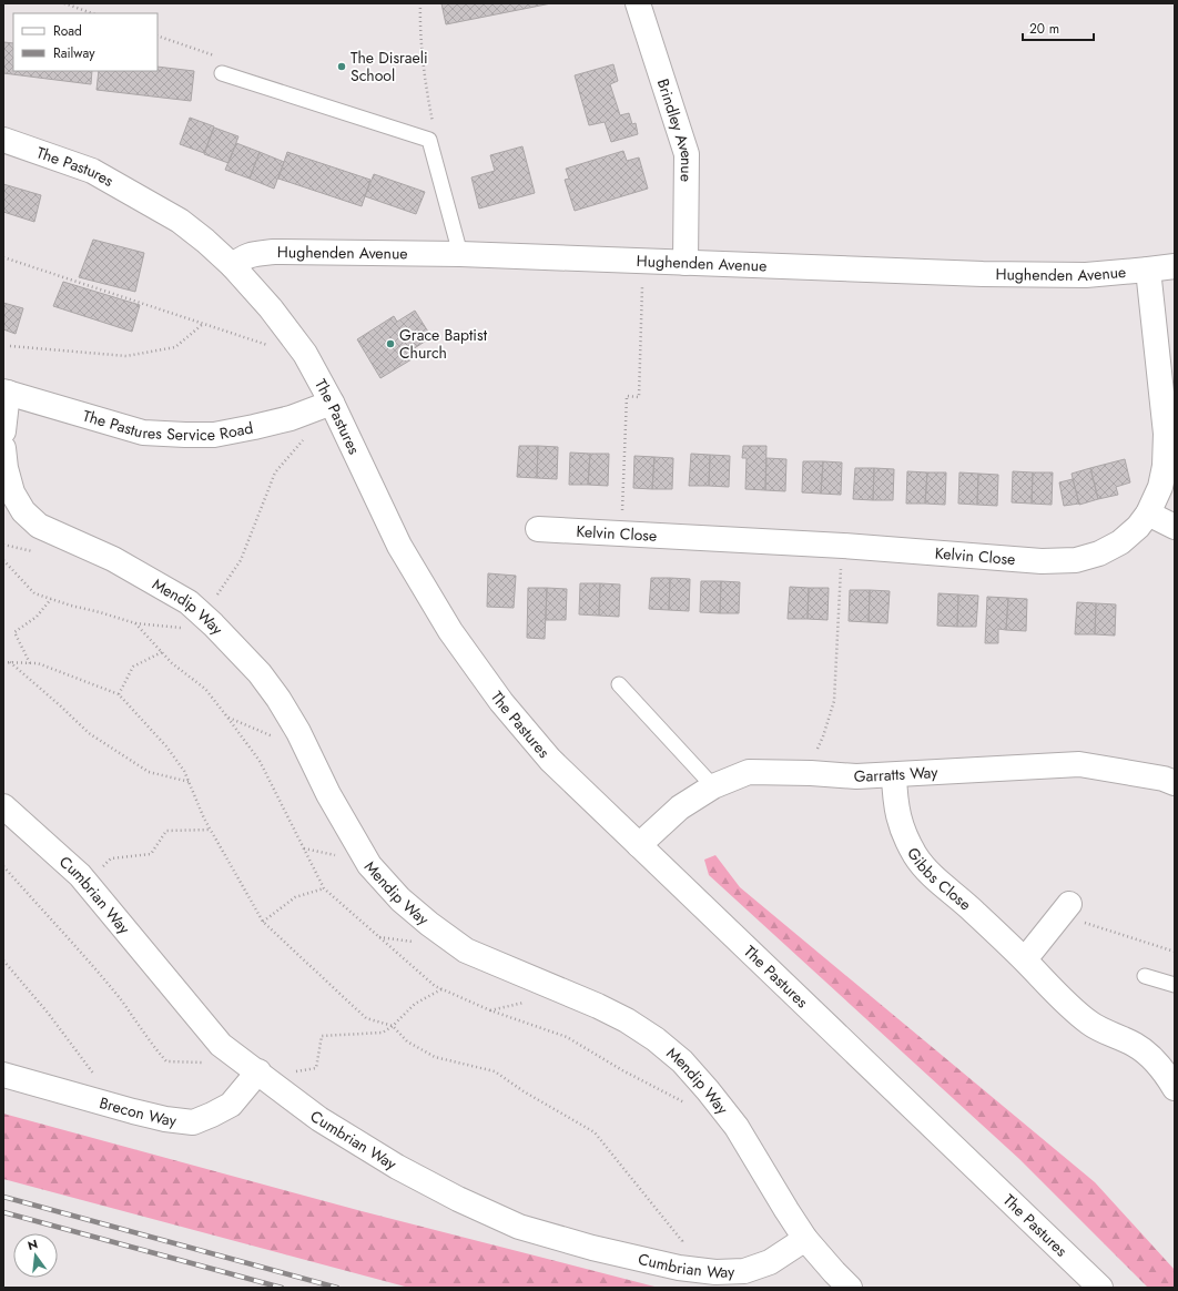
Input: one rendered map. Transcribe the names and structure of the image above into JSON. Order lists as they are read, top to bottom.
{
  "streets": {
    "street": [
      "Brindley Avenue",
      "The Pastures",
      "Hughenden Avenue",
      "The Pastures Service Road",
      "Kelvin Close",
      "Mendip Way",
      "Garratts Way",
      "Gibbs Close",
      "Cumbrian Way",
      "Brecon Way"
    ]
  },
  "crossings": [
    ["Brindley Avenue", "Hughenden Avenue"],
    ["The Pastures", "Hughenden Avenue"],
    ["The Pastures", "The Pastures Service Road"],
    ["The Pastures", "Garratts Way"],
    ["Hughenden Avenue", "Kelvin Close"],
    ["Mendip Way", "Cumbrian Way"],
    ["Garratts Way", "Gibbs Close"],
    ["Cumbrian Way", "Brecon Way"]
  ],
  "places": ["The Disraeli School", "Grace Baptist Church"],
  "legend": ["Road", "Railway"],
  "scale_bar": "20 m",
  "north": "top"
}
